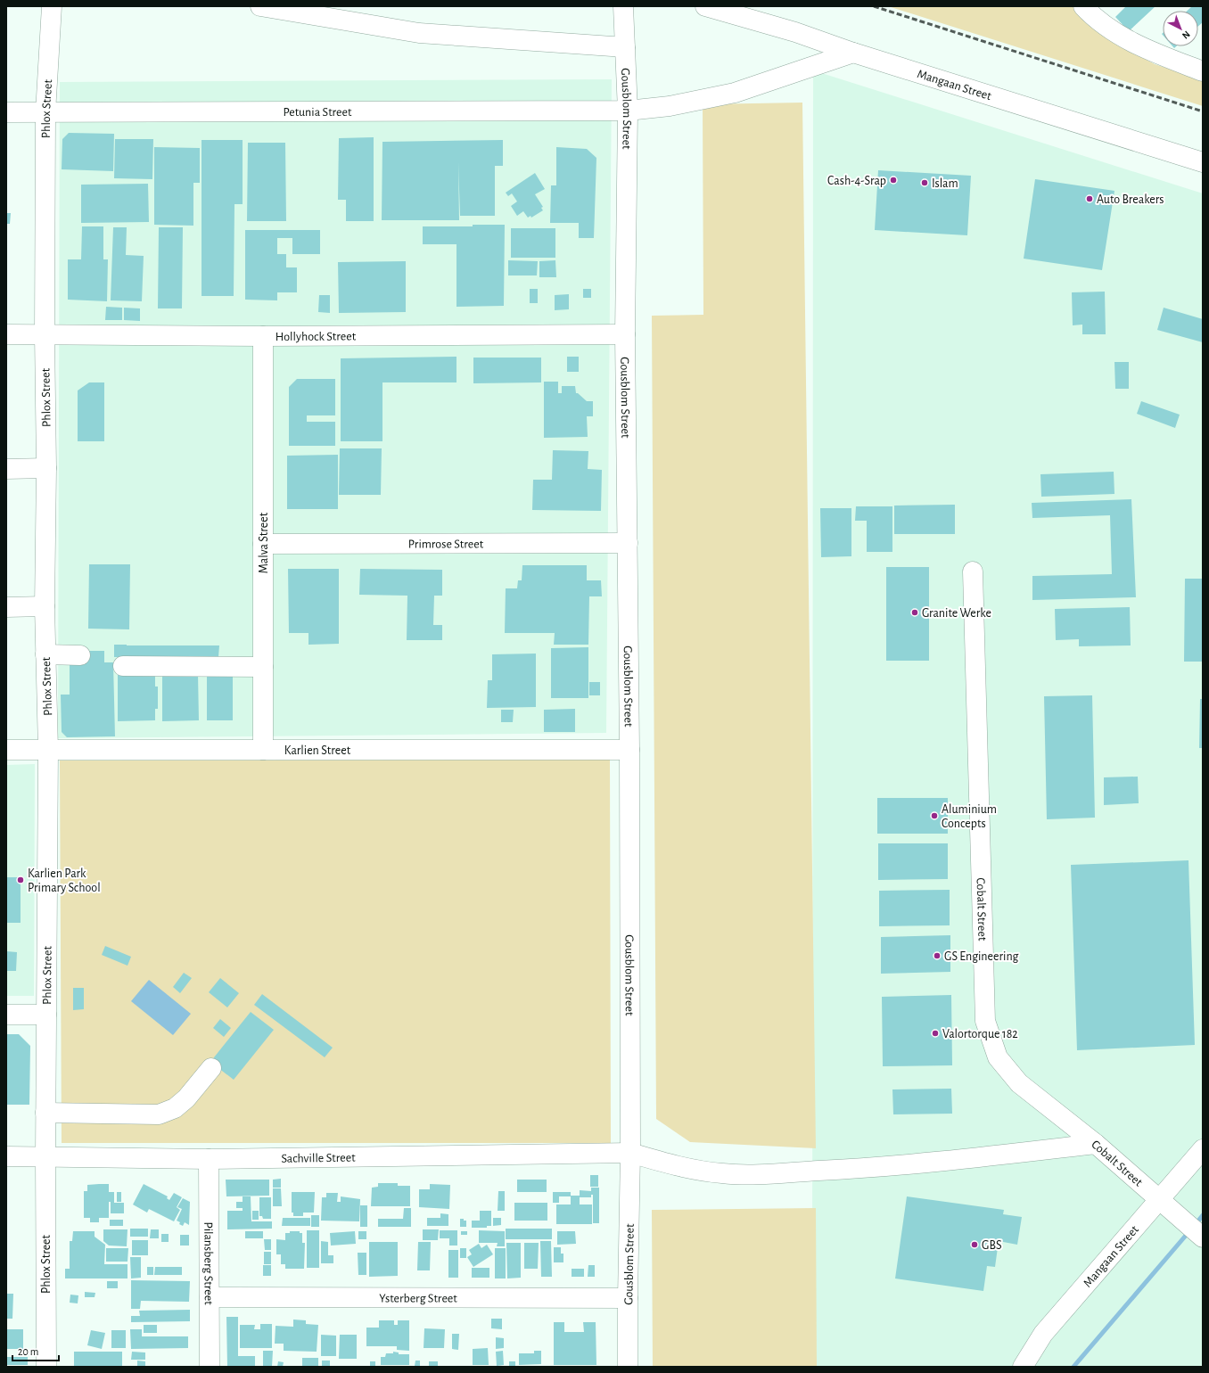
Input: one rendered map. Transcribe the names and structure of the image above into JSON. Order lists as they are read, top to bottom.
{
  "streets": {
    "street": [
      "Mangaan Street",
      "Phlox Street",
      "Gousblom Street",
      "Petunia Street",
      "Hollyhock Street",
      "Malva Street",
      "Primrose Street",
      "Karlien Street",
      "Cobalt Street",
      "Sachville Street",
      "Pilansberg Street",
      "Ysterberg Street"
    ]
  },
  "crossings": [
    ["Mangaan Street", "Petunia Street"],
    ["Mangaan Street", "Cobalt Street"],
    ["Phlox Street", "Petunia Street"],
    ["Phlox Street", "Hollyhock Street"],
    ["Phlox Street", "Karlien Street"],
    ["Phlox Street", "Sachville Street"],
    ["Gousblom Street", "Petunia Street"],
    ["Gousblom Street", "Hollyhock Street"],
    ["Gousblom Street", "Primrose Street"],
    ["Gousblom Street", "Karlien Street"],
    ["Gousblom Street", "Sachville Street"],
    ["Gousblom Street", "Ysterberg Street"],
    ["Hollyhock Street", "Malva Street"],
    ["Malva Street", "Primrose Street"],
    ["Malva Street", "Karlien Street"],
    ["Cobalt Street", "Sachville Street"],
    ["Sachville Street", "Pilansberg Street"],
    ["Pilansberg Street", "Ysterberg Street"]
  ],
  "places": [
    "Cash-4-Srap",
    "Islam",
    "Auto Breakers",
    "Granite Werke",
    "Aluminium Concepts",
    "Karlien Park Primary School",
    "GS Engineering",
    "Valortorque 182",
    "GBS"
  ],
  "scale_bar": "20 m",
  "north": "bottom right"
}
